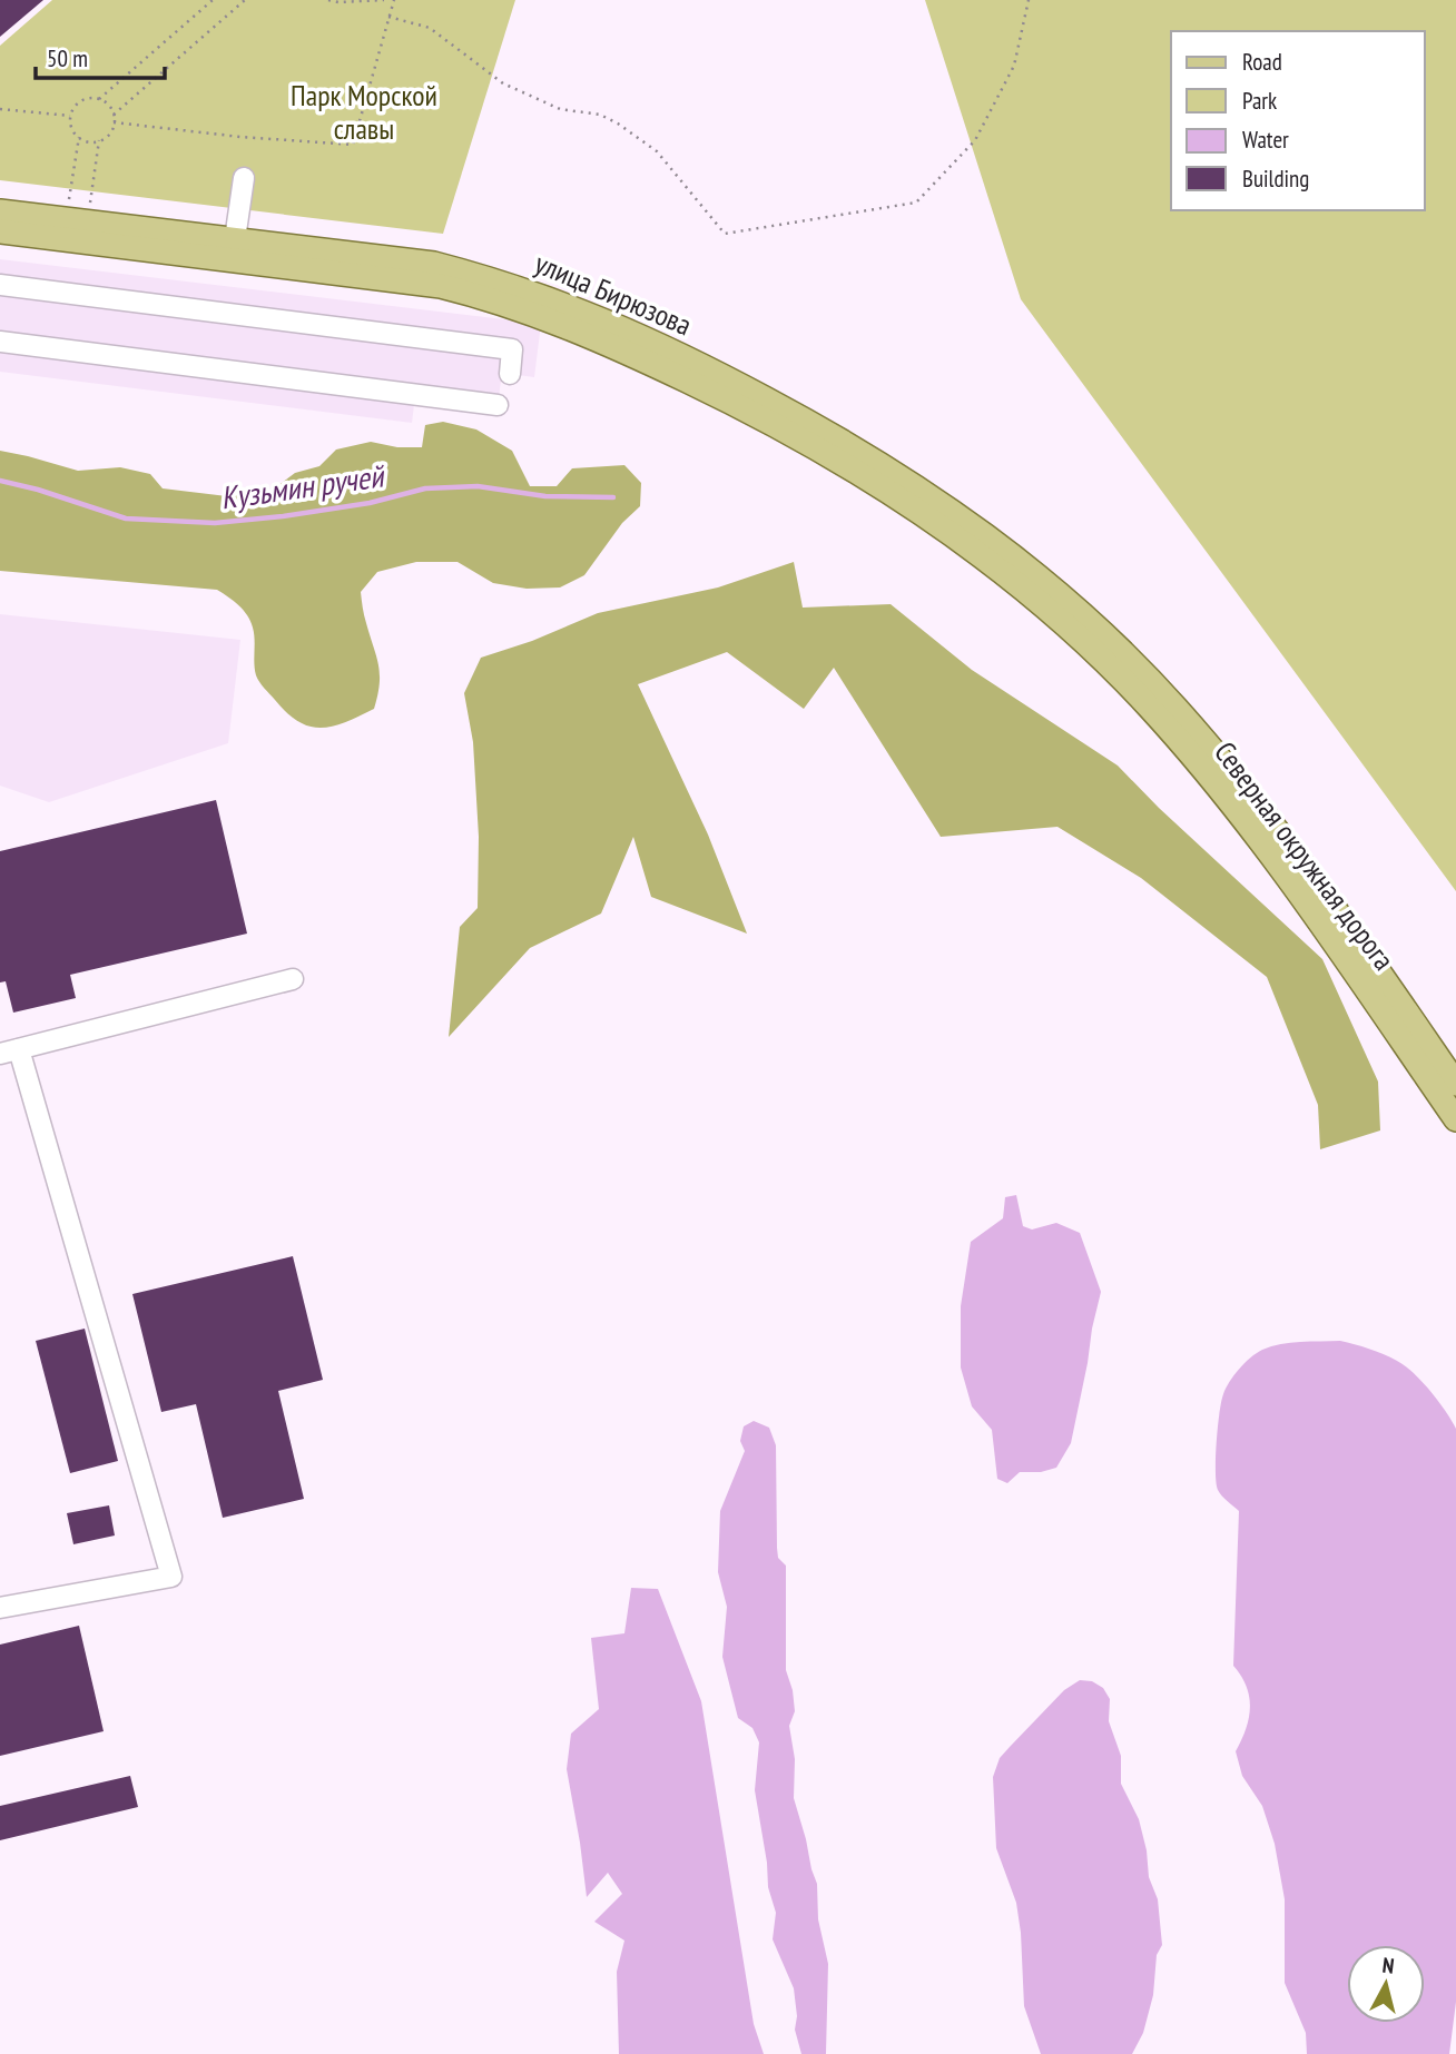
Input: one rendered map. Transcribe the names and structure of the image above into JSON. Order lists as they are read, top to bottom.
{
  "streets": {
    "main road": ["улица Бирюзова", "Северная окружная дорога"]
  },
  "crossings": [
    ["улица Бирюзова", "Северная окружная дорога"]
  ],
  "water": ["Кузьмин ручей"],
  "parks": ["Парк Морской славы"],
  "legend": [
    "Road",
    "Park",
    "Water",
    "Building"
  ],
  "scale_bar": "50 m",
  "north": "top"
}
